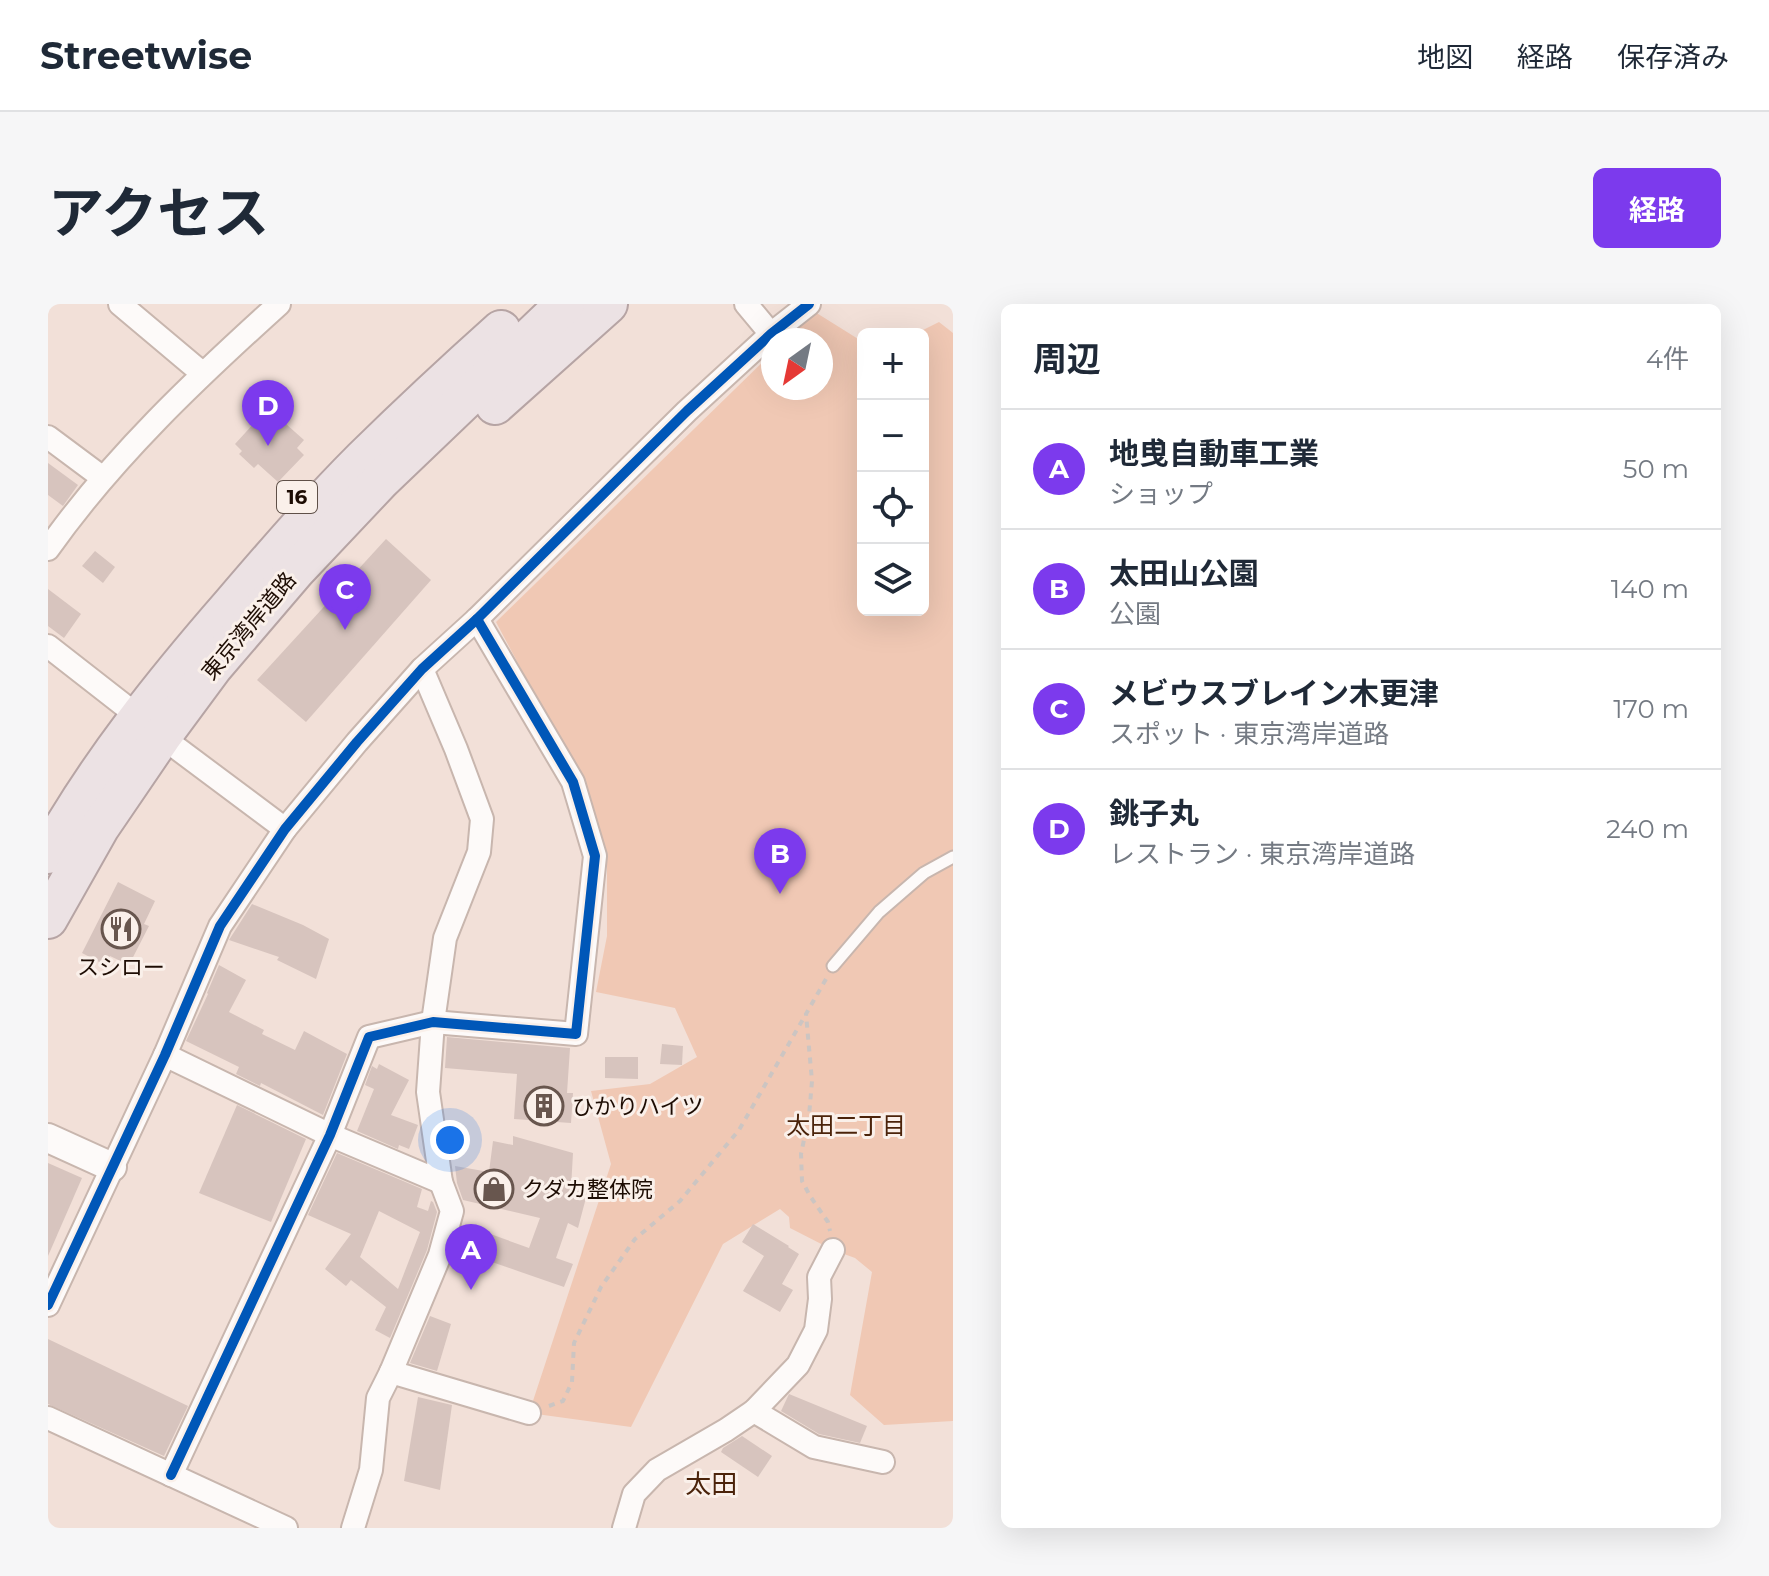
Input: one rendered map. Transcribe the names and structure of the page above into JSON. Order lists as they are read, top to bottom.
{
  "streets": {
    "highway": ["16", "東京湾岸道路"]
  },
  "crossings": [
    ["16", "東京湾岸道路"]
  ],
  "districts": ["太田二丁目", "太田"],
  "places": {
    "restaurant": ["スシロー"],
    "building": ["ひかりハイツ"],
    "shop": ["クダカ整体院"]
  },
  "north": "bottom left",
  "page": {
    "header": "Streetwise",
    "nav": ["地図", "経路", "保存済み"],
    "title": "アクセス",
    "buttons": "経路",
    "heading": ["周辺", "4件"],
    "map_buttons": ["+", "−"],
    "pins": [
      "D",
      "C",
      "B",
      "A"
    ],
    "list": [
      {
        "mark": "A",
        "name": "地曵自動車工業",
        "note": "ショップ",
        "value": "50 m"
      },
      {
        "mark": "B",
        "name": "太田山公園",
        "note": "公園",
        "value": "140 m"
      },
      {
        "mark": "C",
        "name": "メビウスブレイン木更津",
        "note": "スポット · 東京湾岸道路",
        "value": "170 m"
      },
      {
        "mark": "D",
        "name": "銚子丸",
        "note": "レストラン · 東京湾岸道路",
        "value": "240 m"
      }
    ]
  }
}
